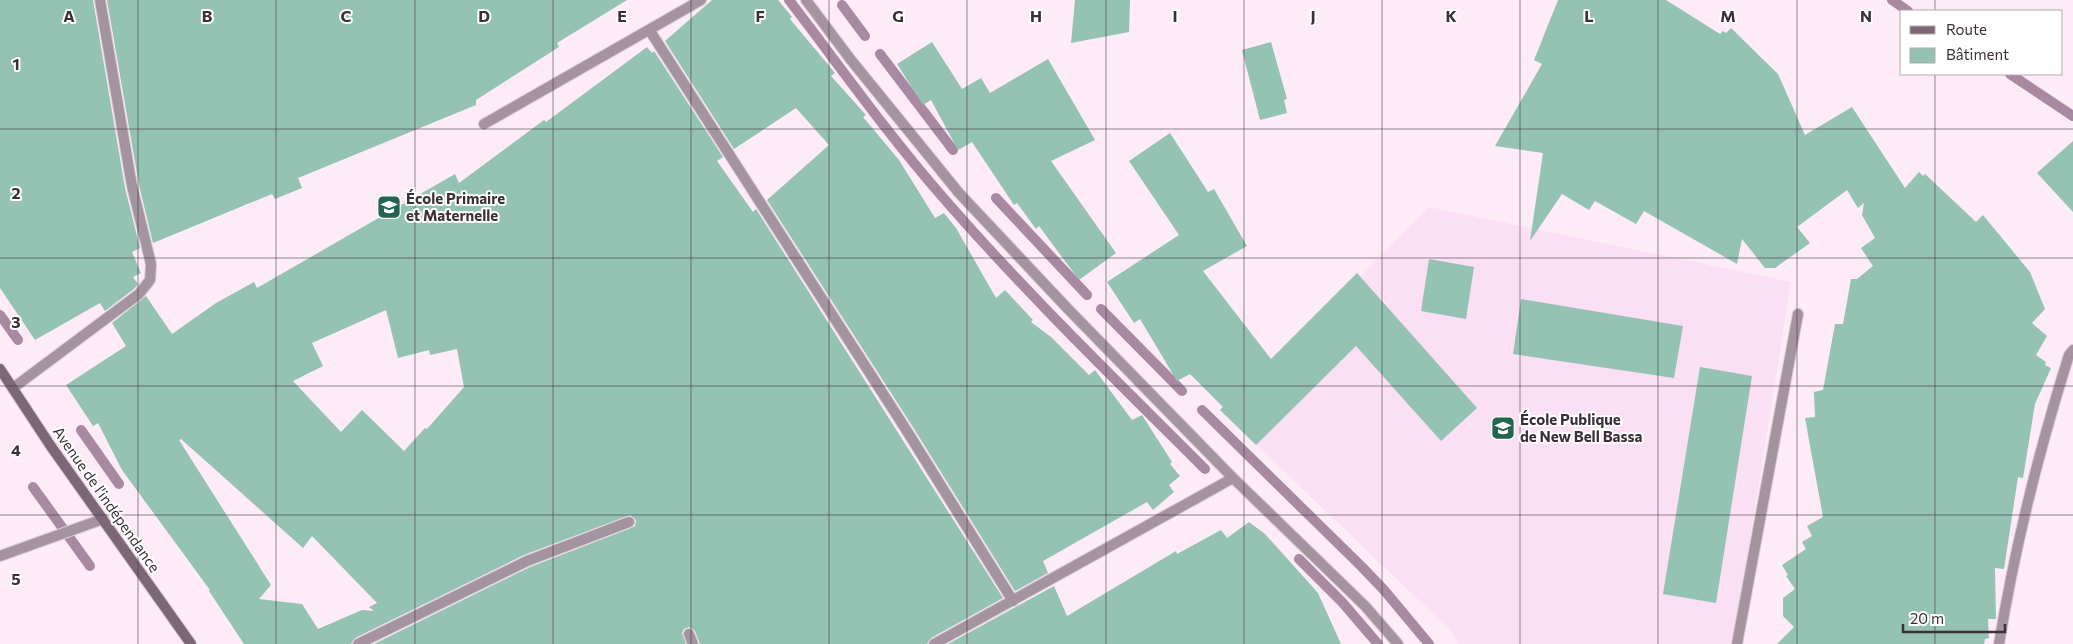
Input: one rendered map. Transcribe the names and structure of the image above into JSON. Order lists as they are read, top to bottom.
{
  "streets": {
    "main road": ["Avenue de l'indépendance"]
  },
  "places": {
    "school or university": ["École Primaire et Maternelle", "École Publique de New Bell Bassa"]
  },
  "legend": ["Route", "Bâtiment"],
  "scale_bar": "20 m",
  "grid": {
    "columns": [
      "A",
      "B",
      "C",
      "D",
      "E",
      "F",
      "G",
      "H",
      "I",
      "J",
      "K",
      "L",
      "M",
      "N"
    ],
    "rows": [
      "1",
      "2",
      "3",
      "4",
      "5"
    ]
  }
}
